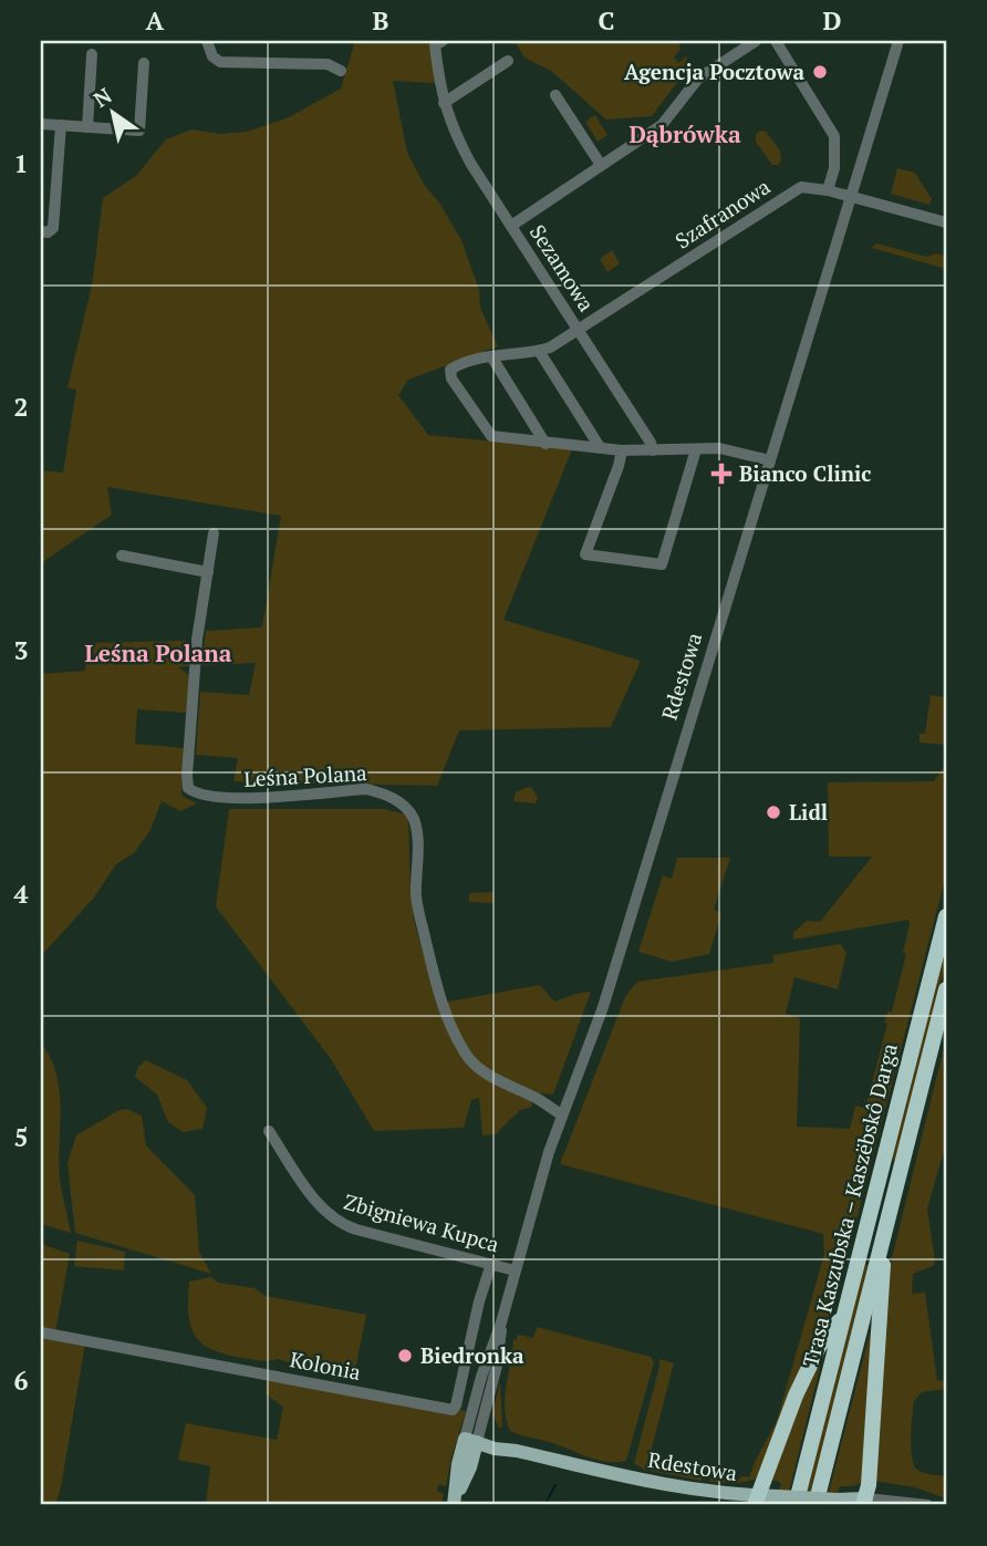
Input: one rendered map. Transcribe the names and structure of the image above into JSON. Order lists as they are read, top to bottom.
{
  "streets": {
    "highway": ["Trasa Kaszubska – Kaszëbskô Darga"],
    "main road": ["Rdestowa"],
    "street": [
      "Szafranowa",
      "Sezamowa",
      "Leśna Polana",
      "Zbigniewa Kupca",
      "Kolonia"
    ]
  },
  "crossings": [
    ["Szafranowa", "Sezamowa"],
    ["Szafranowa", "Rdestowa"],
    ["Rdestowa", "Leśna Polana"],
    ["Rdestowa", "Zbigniewa Kupca"],
    ["Zbigniewa Kupca", "Kolonia"]
  ],
  "districts": ["Dąbrówka", "Leśna Polana"],
  "places": {
    "other": ["Agencja Pocztowa", "Lidl", "Biedronka"],
    "health": ["Bianco Clinic"]
  },
  "north": "top left",
  "grid": {
    "columns": [
      "A",
      "B",
      "C",
      "D"
    ],
    "rows": [
      "1",
      "2",
      "3",
      "4",
      "5",
      "6"
    ]
  }
}
